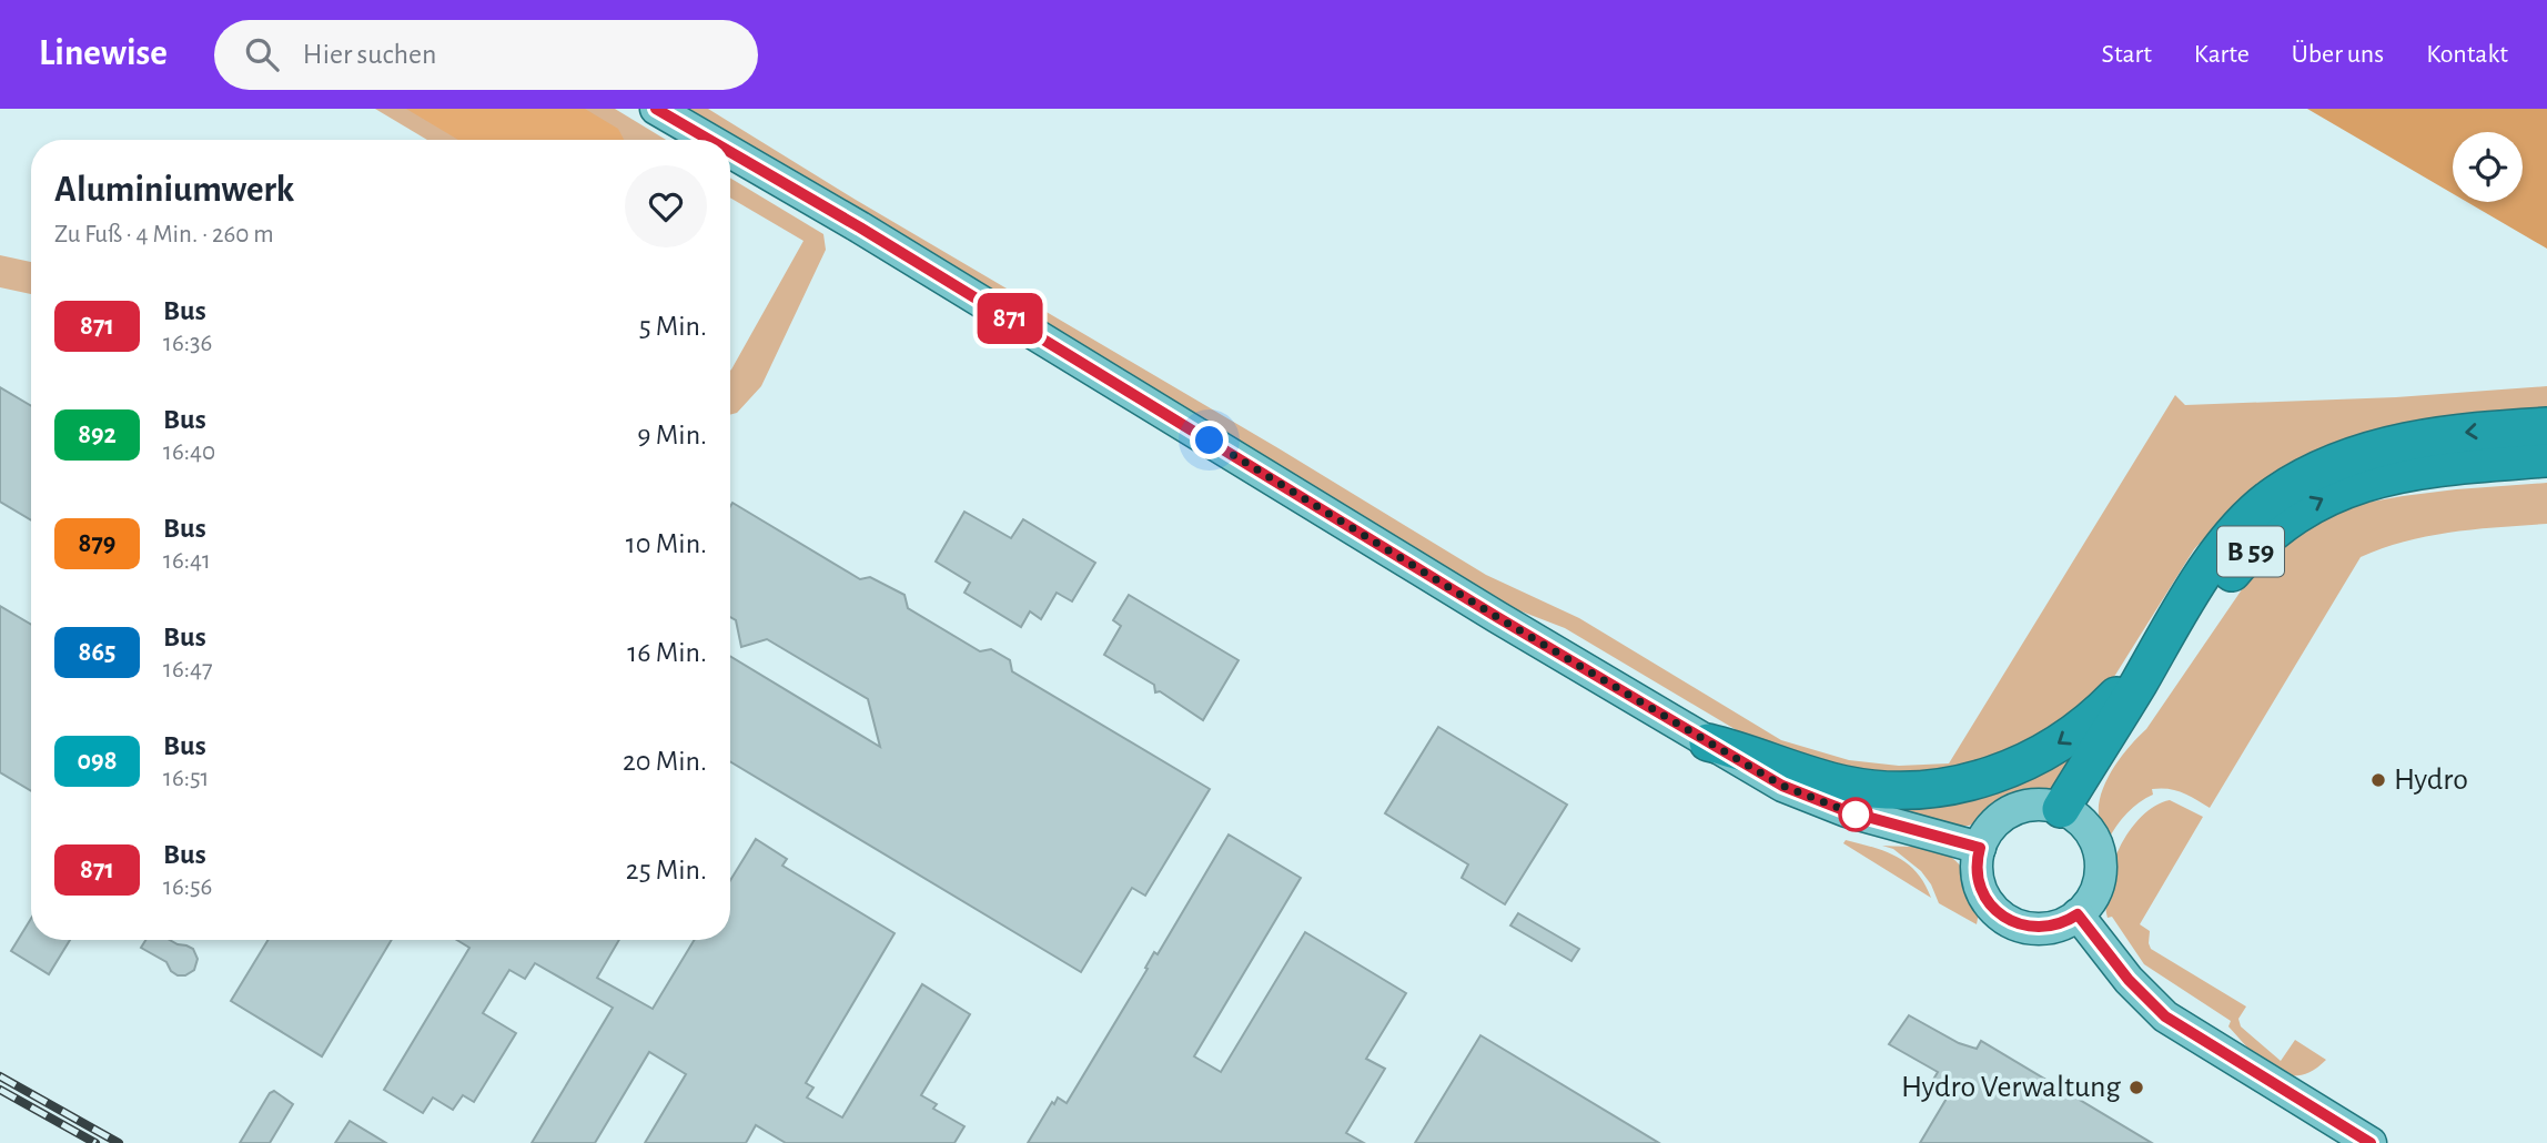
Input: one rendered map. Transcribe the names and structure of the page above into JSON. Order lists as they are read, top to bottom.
{
  "streets": {
    "highway": ["B 59"]
  },
  "places": ["Hydro", "Hydro Verwaltung"],
  "lines": ["bus line 871"],
  "page": {
    "header": "Linewise",
    "search": "Hier suchen",
    "nav": [
      "Start",
      "Karte",
      "Über uns",
      "Kontakt"
    ],
    "on_map": "871",
    "heading": ["Aluminiumwerk", "Zu Fuß · 4 Min. · 260 m"],
    "list": [
      {
        "mark": "871",
        "name": "Bus",
        "note": "16:36",
        "value": "5 Min."
      },
      {
        "mark": "892",
        "name": "Bus",
        "note": "16:40",
        "value": "9 Min."
      },
      {
        "mark": "879",
        "name": "Bus",
        "note": "16:41",
        "value": "10 Min."
      },
      {
        "mark": "865",
        "name": "Bus",
        "note": "16:47",
        "value": "16 Min."
      },
      {
        "mark": "098",
        "name": "Bus",
        "note": "16:51",
        "value": "20 Min."
      },
      {
        "mark": "871",
        "name": "Bus",
        "note": "16:56",
        "value": "25 Min."
      }
    ]
  }
}
